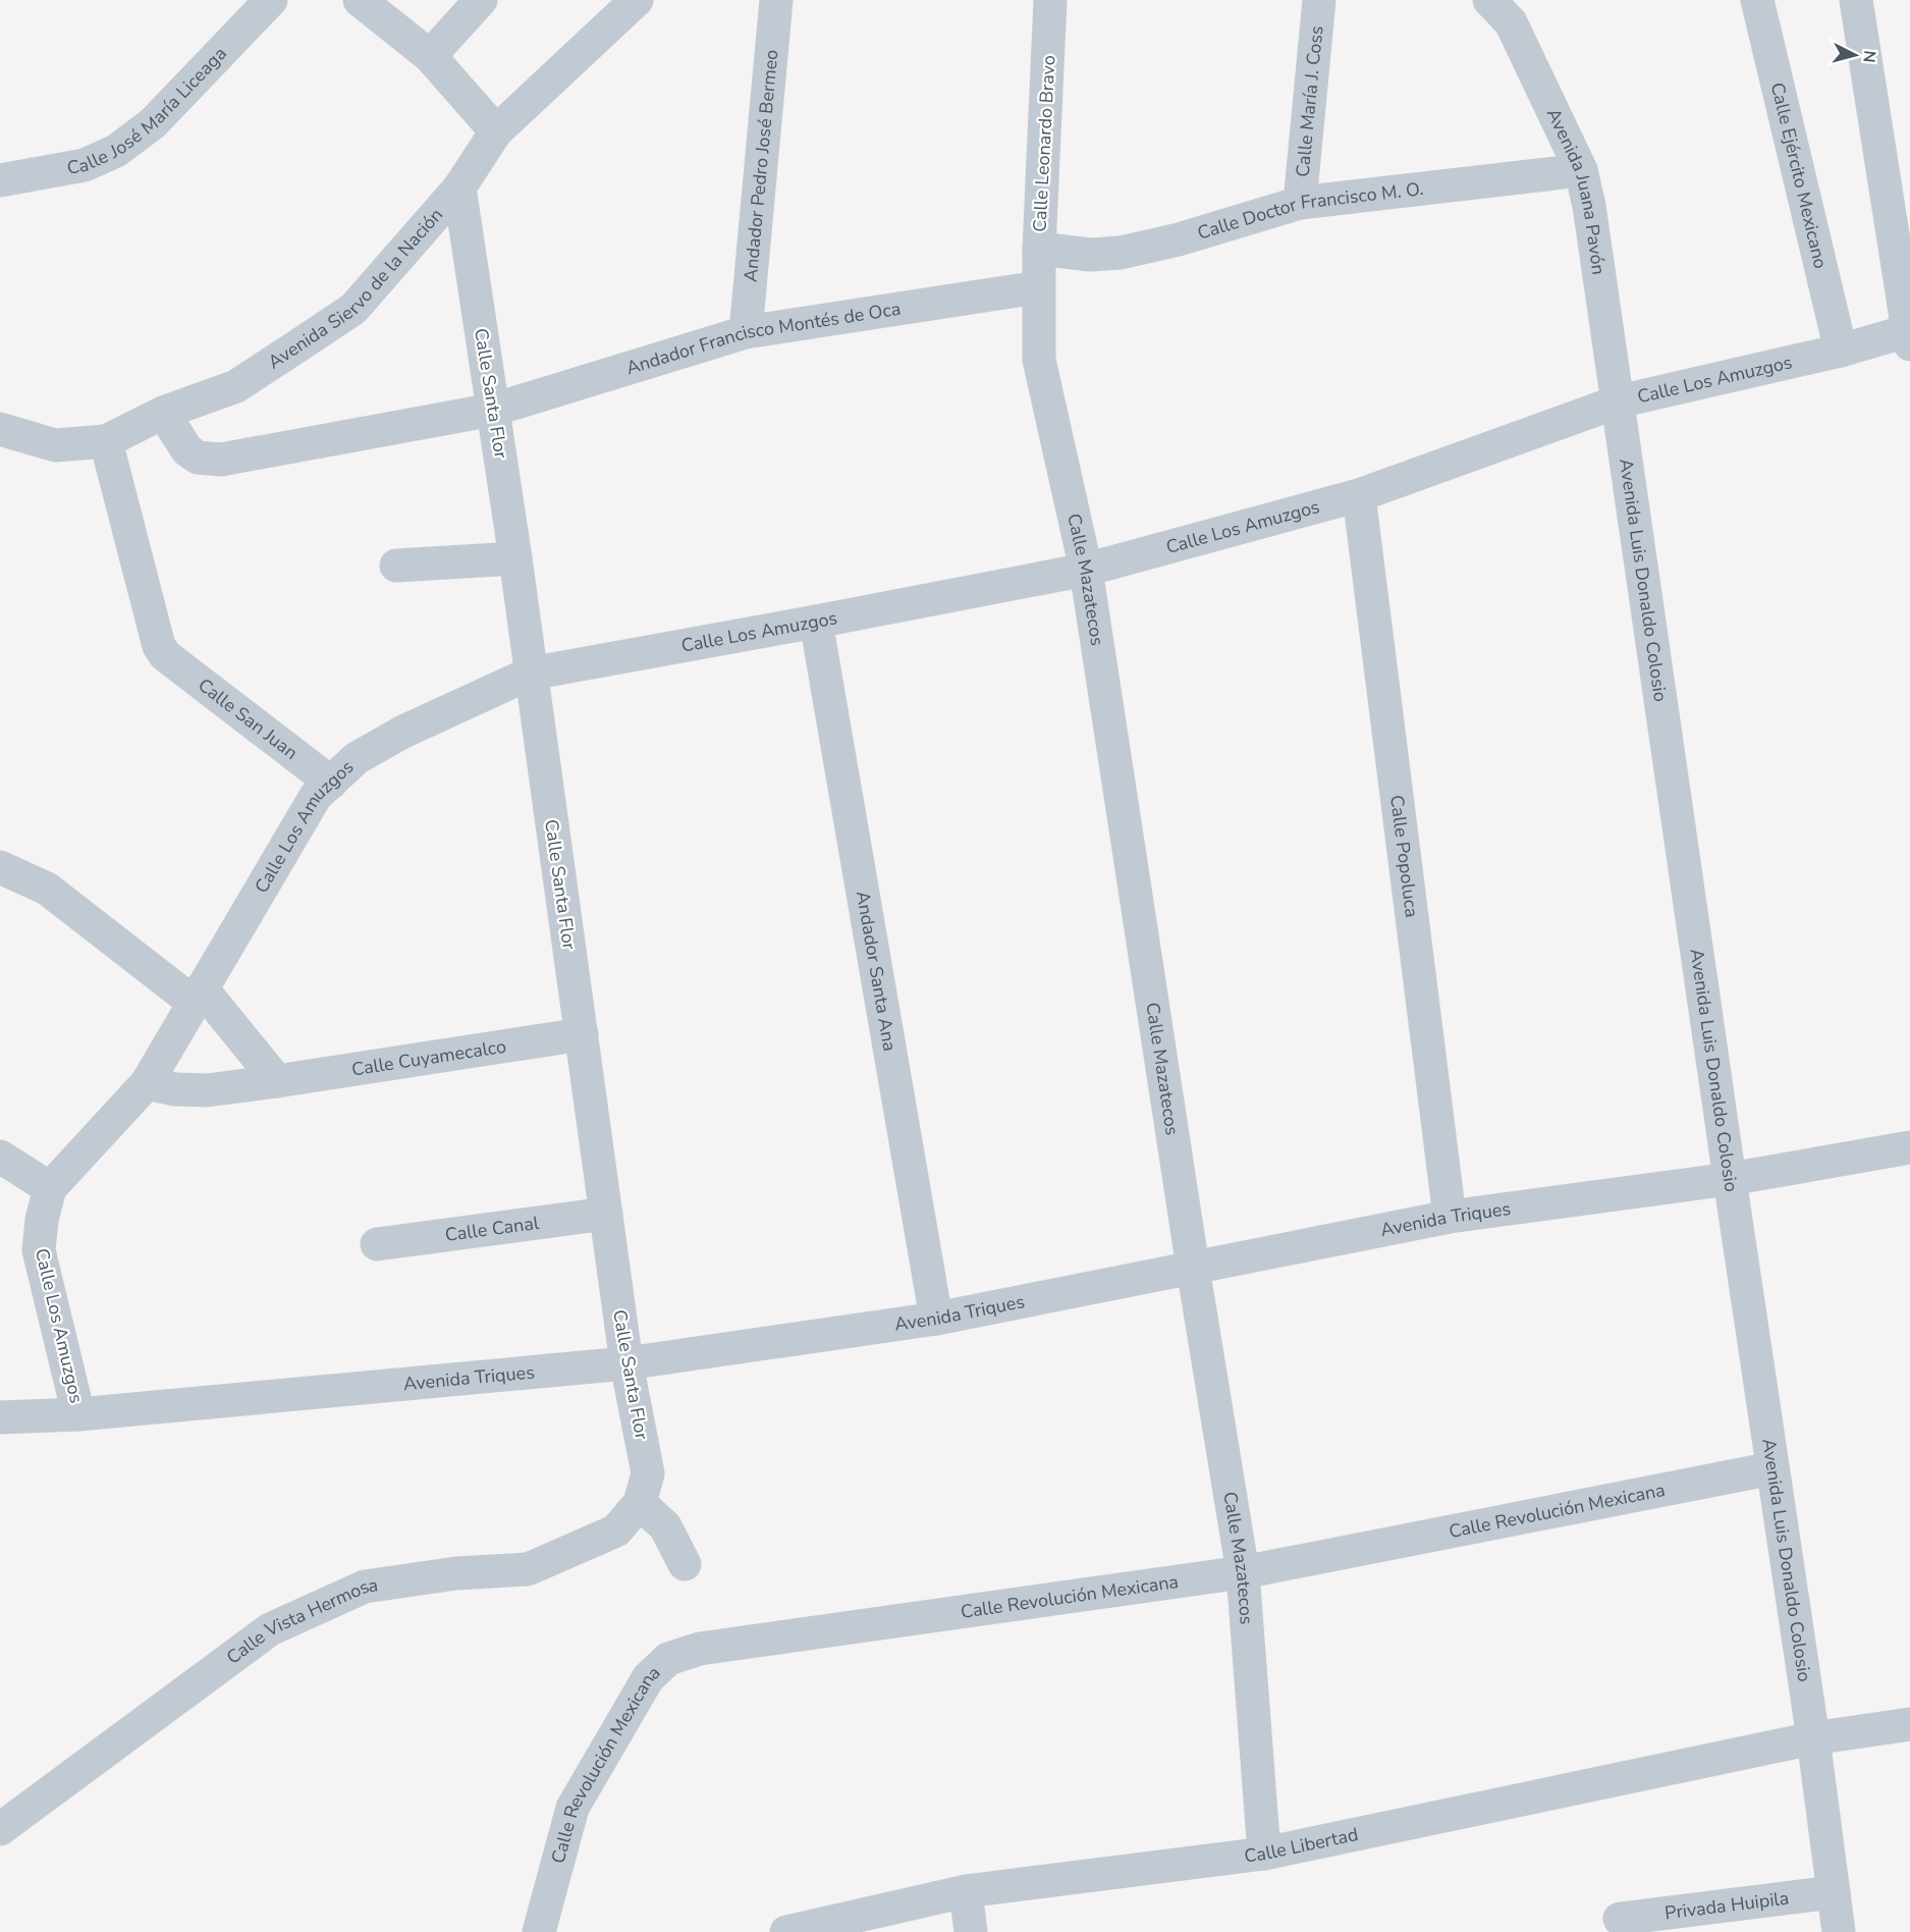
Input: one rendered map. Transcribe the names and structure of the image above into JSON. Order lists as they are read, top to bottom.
{
  "streets": {
    "street": [
      "Calle María J. Coss",
      "Calle José María Liceaga",
      "Calle Leonardo Bravo",
      "Andador Pedro José Bermeo",
      "Calle Ejército Mexicano",
      "Avenida Juana Pavón",
      "Calle Doctor Francisco M. O.",
      "Avenida Siervo de la Nación",
      "Andador Francisco Montés de Oca",
      "Calle Los Amuzgos",
      "Calle Santa Flor",
      "Calle Mazatecos",
      "Avenida Luis Donaldo Colosio",
      "Calle San Juan",
      "Calle Popoluca",
      "Andador Santa Ana",
      "Calle Cuyamecalco",
      "Avenida Triques",
      "Calle Canal",
      "Calle Revolución Mexicana",
      "Calle Vista Hermosa",
      "Calle Libertad",
      "Privada Huipila"
    ]
  },
  "crossings": [
    ["Calle María J. Coss", "Calle Doctor Francisco M. O."],
    ["Calle Leonardo Bravo", "Calle Doctor Francisco M. O."],
    ["Calle Leonardo Bravo", "Andador Francisco Montés de Oca"],
    ["Calle Leonardo Bravo", "Calle Mazatecos"],
    ["Andador Pedro José Bermeo", "Andador Francisco Montés de Oca"],
    ["Calle Ejército Mexicano", "Calle Los Amuzgos"],
    ["Avenida Juana Pavón", "Calle Doctor Francisco M. O."],
    ["Avenida Juana Pavón", "Calle Los Amuzgos"],
    ["Avenida Juana Pavón", "Avenida Luis Donaldo Colosio"],
    ["Avenida Siervo de la Nación", "Andador Francisco Montés de Oca"],
    ["Avenida Siervo de la Nación", "Calle Santa Flor"],
    ["Avenida Siervo de la Nación", "Calle San Juan"],
    ["Andador Francisco Montés de Oca", "Calle Santa Flor"],
    ["Andador Francisco Montés de Oca", "Calle Mazatecos"],
    ["Calle Los Amuzgos", "Calle Santa Flor"],
    ["Calle Los Amuzgos", "Calle Mazatecos"],
    ["Calle Los Amuzgos", "Avenida Luis Donaldo Colosio"],
    ["Calle Los Amuzgos", "Calle San Juan"],
    ["Calle Los Amuzgos", "Calle Popoluca"],
    ["Calle Los Amuzgos", "Andador Santa Ana"],
    ["Calle Los Amuzgos", "Calle Cuyamecalco"],
    ["Calle Los Amuzgos", "Avenida Triques"],
    ["Calle Santa Flor", "Calle Cuyamecalco"],
    ["Calle Santa Flor", "Avenida Triques"],
    ["Calle Santa Flor", "Calle Canal"],
    ["Calle Santa Flor", "Calle Vista Hermosa"],
    ["Calle Mazatecos", "Avenida Triques"],
    ["Calle Mazatecos", "Calle Revolución Mexicana"],
    ["Calle Mazatecos", "Calle Libertad"],
    ["Avenida Luis Donaldo Colosio", "Avenida Triques"],
    ["Avenida Luis Donaldo Colosio", "Calle Revolución Mexicana"],
    ["Avenida Luis Donaldo Colosio", "Calle Libertad"],
    ["Avenida Luis Donaldo Colosio", "Privada Huipila"],
    ["Calle Popoluca", "Avenida Triques"],
    ["Andador Santa Ana", "Avenida Triques"]
  ],
  "north": "right"
}
